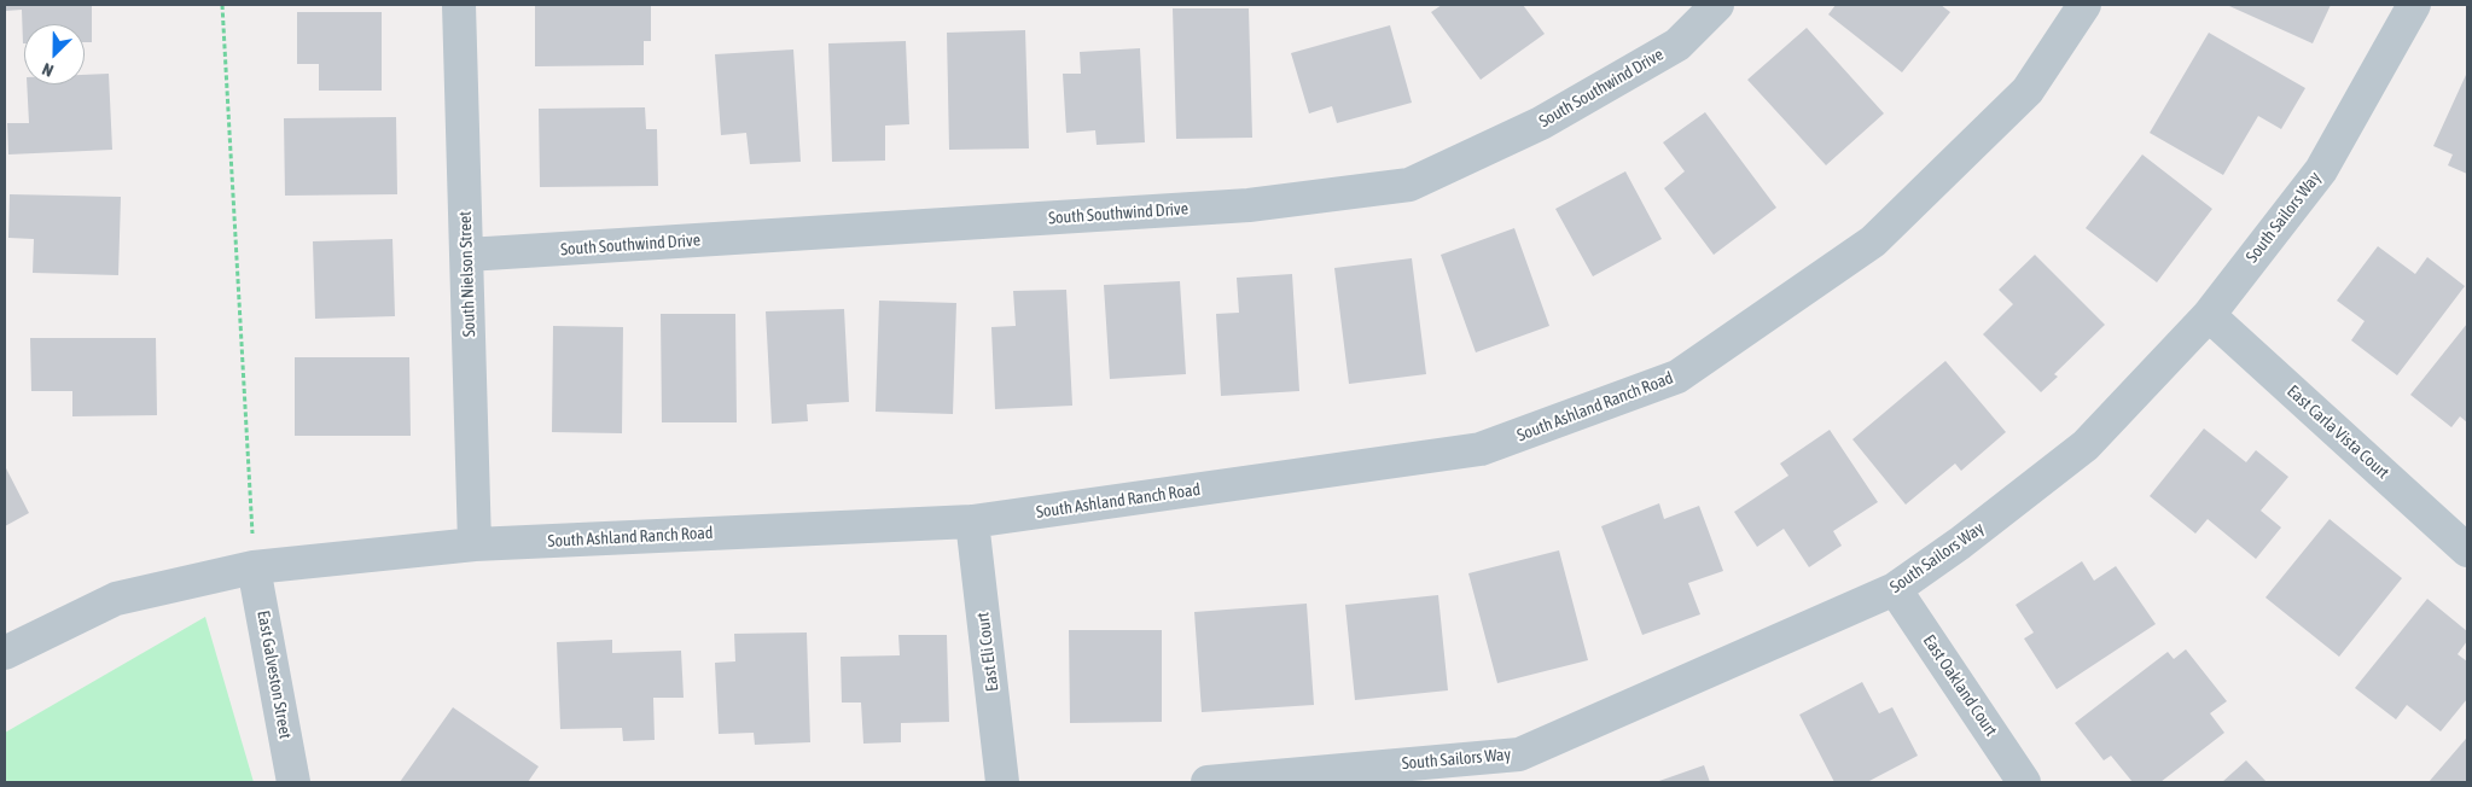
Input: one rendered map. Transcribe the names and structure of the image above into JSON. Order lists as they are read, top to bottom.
{
  "streets": {
    "street": [
      "South Southwind Drive",
      "South Sailors Way",
      "South Nielson Street",
      "South Ashland Ranch Road",
      "East Carla Vista Court",
      "East Eli Court",
      "East Galveston Street",
      "East Oakland Court"
    ]
  },
  "crossings": [
    ["South Southwind Drive", "South Nielson Street"],
    ["South Sailors Way", "East Carla Vista Court"],
    ["South Sailors Way", "East Oakland Court"],
    ["South Nielson Street", "South Ashland Ranch Road"],
    ["South Ashland Ranch Road", "East Eli Court"],
    ["South Ashland Ranch Road", "East Galveston Street"]
  ],
  "north": "bottom left"
}
